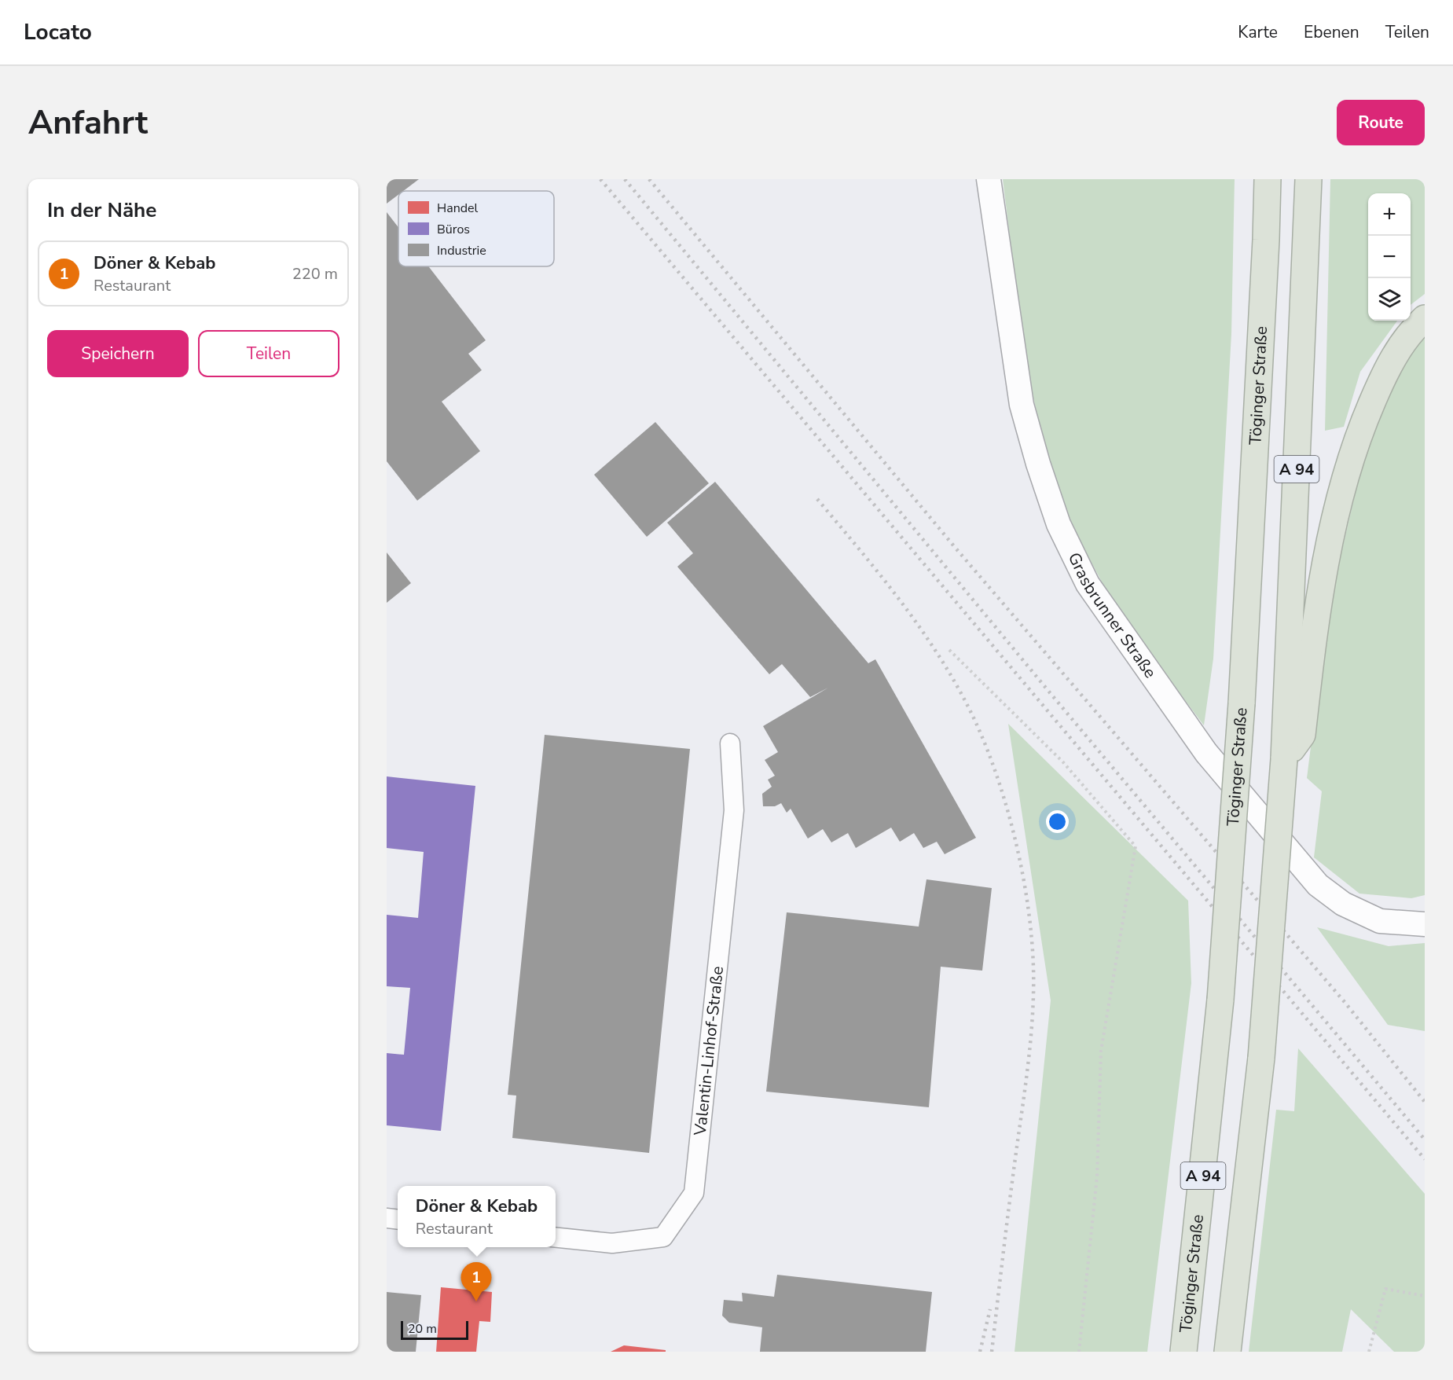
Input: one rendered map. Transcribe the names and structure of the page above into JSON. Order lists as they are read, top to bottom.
{
  "streets": {
    "highway": ["Töginger Straße", "A 94"],
    "street": ["Grasbrunner Straße", "Valentin-Linhof-Straße"]
  },
  "legend": ["Handel", "Büros", "Industrie"],
  "scale_bar": "20 m",
  "page": {
    "header": "Locato",
    "nav": ["Karte", "Ebenen", "Teilen"],
    "buttons": [
      "Route",
      ["Speichern", "Teilen"]
    ],
    "title": "Anfahrt",
    "heading": "In der Nähe",
    "map_buttons": ["+", "−"],
    "list": [
      {
        "mark": "1",
        "name": "Döner & Kebab",
        "note": "Restaurant",
        "value": "220 m"
      }
    ],
    "popup": ["Döner & Kebab", "Restaurant"],
    "pins": "1",
    "scale": "20 m"
  }
}
